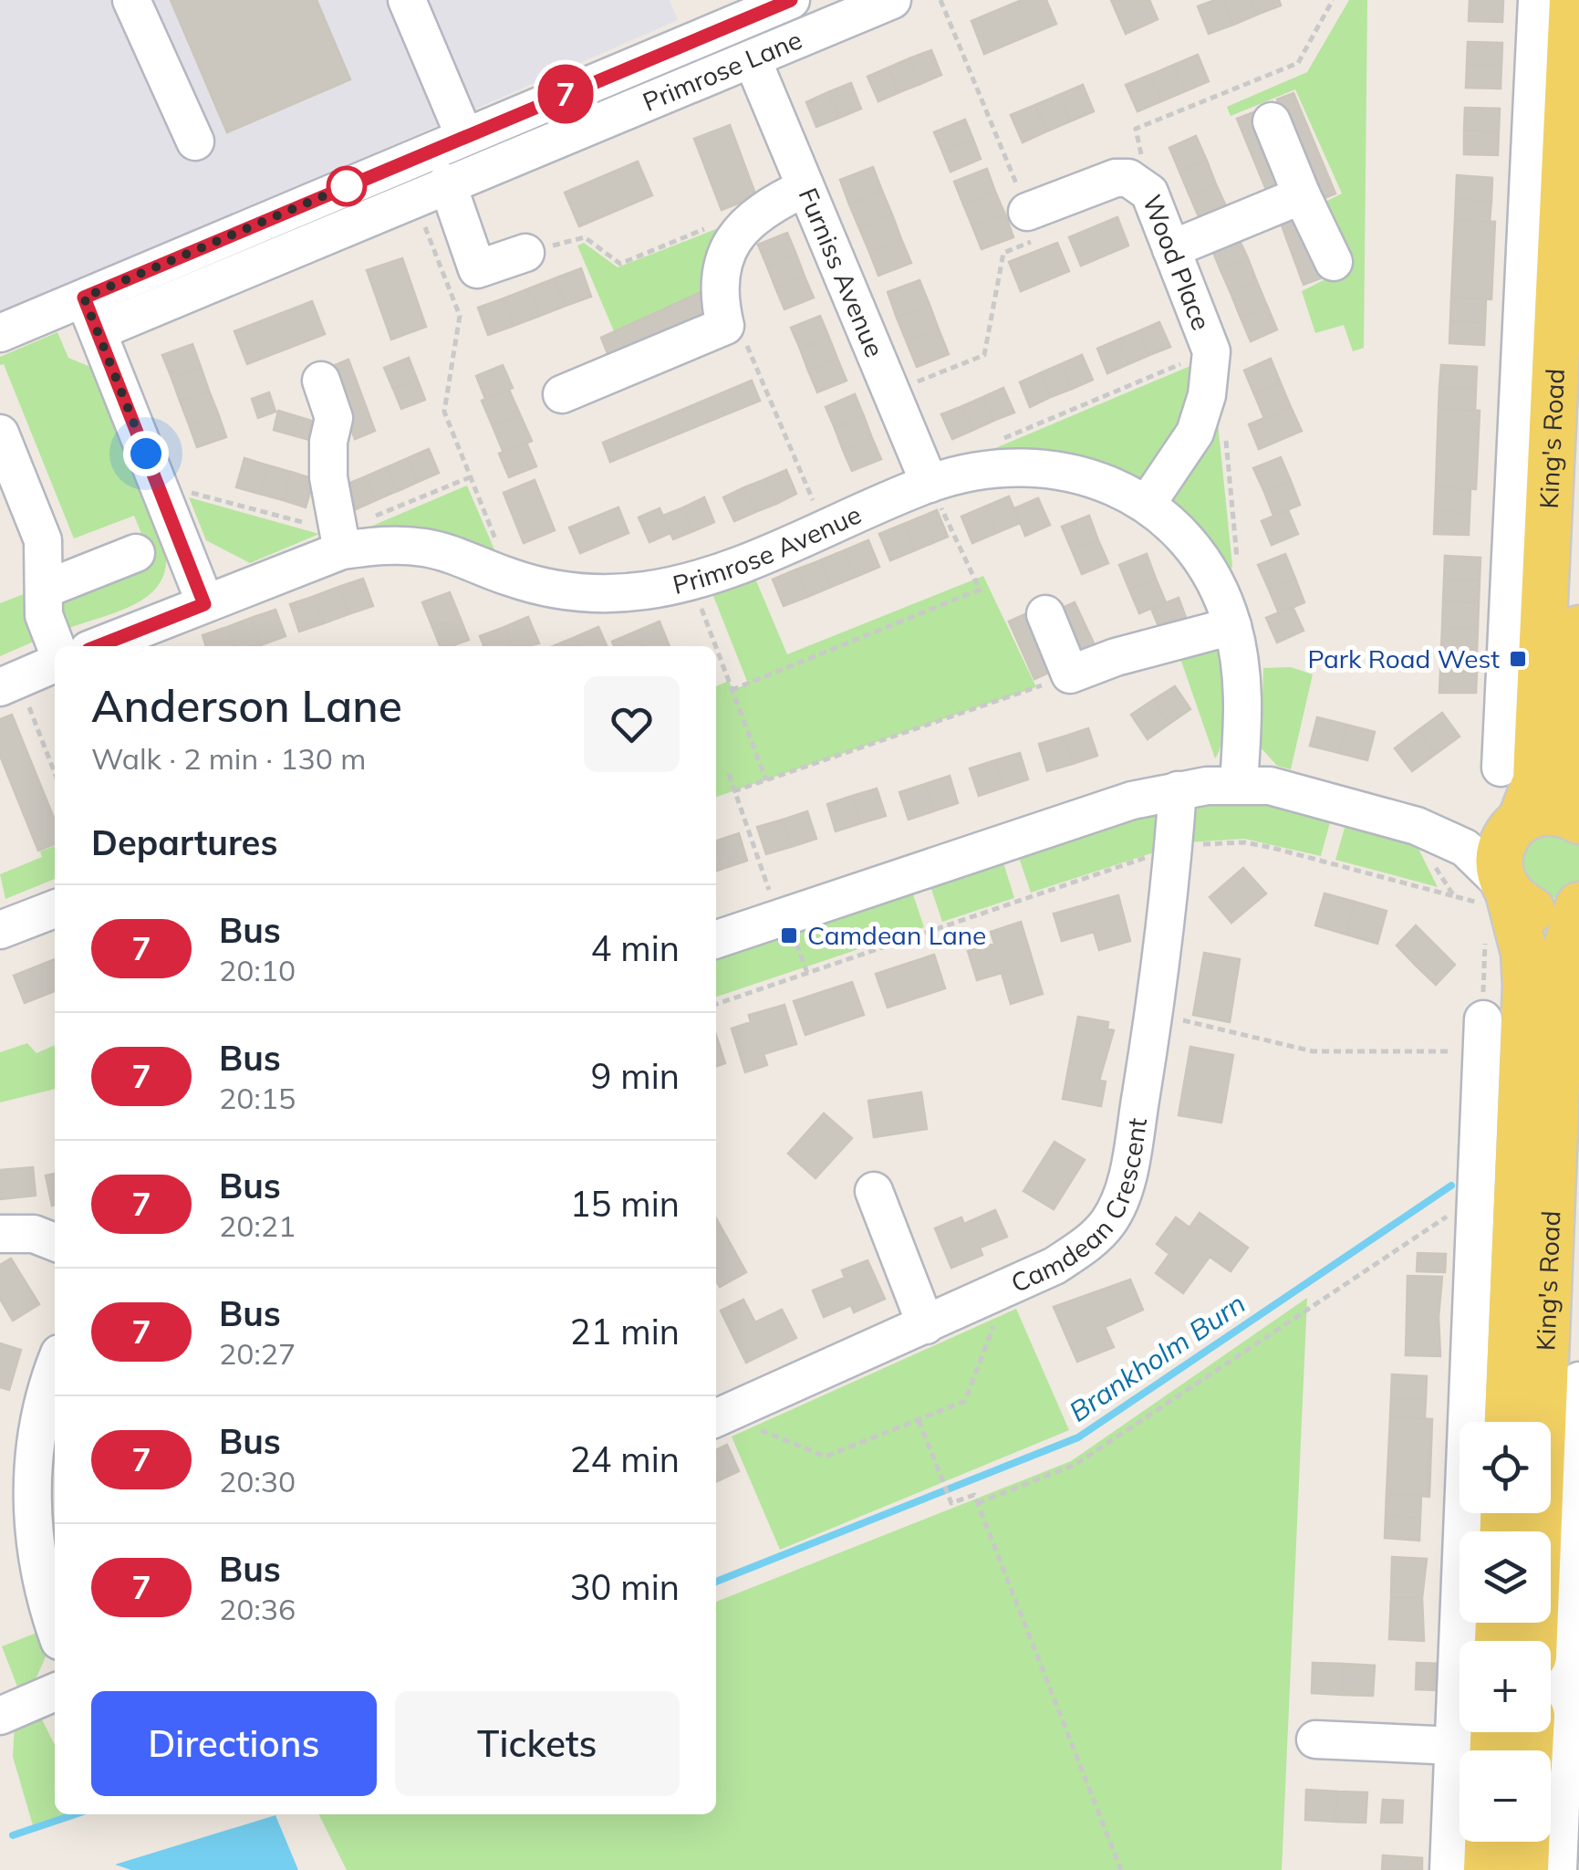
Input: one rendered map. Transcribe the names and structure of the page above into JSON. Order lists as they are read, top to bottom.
{
  "streets": {
    "main road": ["King's Road"],
    "street": [
      "Primrose Lane",
      "Wood Place",
      "Furniss Avenue",
      "Primrose Avenue",
      "Camdean Crescent"
    ]
  },
  "crossings": [
    ["Primrose Lane", "Furniss Avenue"],
    ["Wood Place", "Primrose Avenue"],
    ["Furniss Avenue", "Primrose Avenue"]
  ],
  "water": ["Brankholm Burn"],
  "places": {
    "transit": ["Park Road West", "Camdean Lane"]
  },
  "lines": ["bus line 7"],
  "page": {
    "on_map": "7",
    "heading": [
      ["Anderson Lane", "Walk · 2 min · 130 m"],
      "Departures"
    ],
    "list": [
      {
        "mark": "7",
        "name": "Bus",
        "note": "20:10",
        "value": "4 min"
      },
      {
        "mark": "7",
        "name": "Bus",
        "note": "20:15",
        "value": "9 min"
      },
      {
        "mark": "7",
        "name": "Bus",
        "note": "20:21",
        "value": "15 min"
      },
      {
        "mark": "7",
        "name": "Bus",
        "note": "20:27",
        "value": "21 min"
      },
      {
        "mark": "7",
        "name": "Bus",
        "note": "20:30",
        "value": "24 min"
      },
      {
        "mark": "7",
        "name": "Bus",
        "note": "20:36",
        "value": "30 min"
      }
    ],
    "map_buttons": ["+", "−"],
    "buttons": ["Directions", "Tickets"]
  }
}
